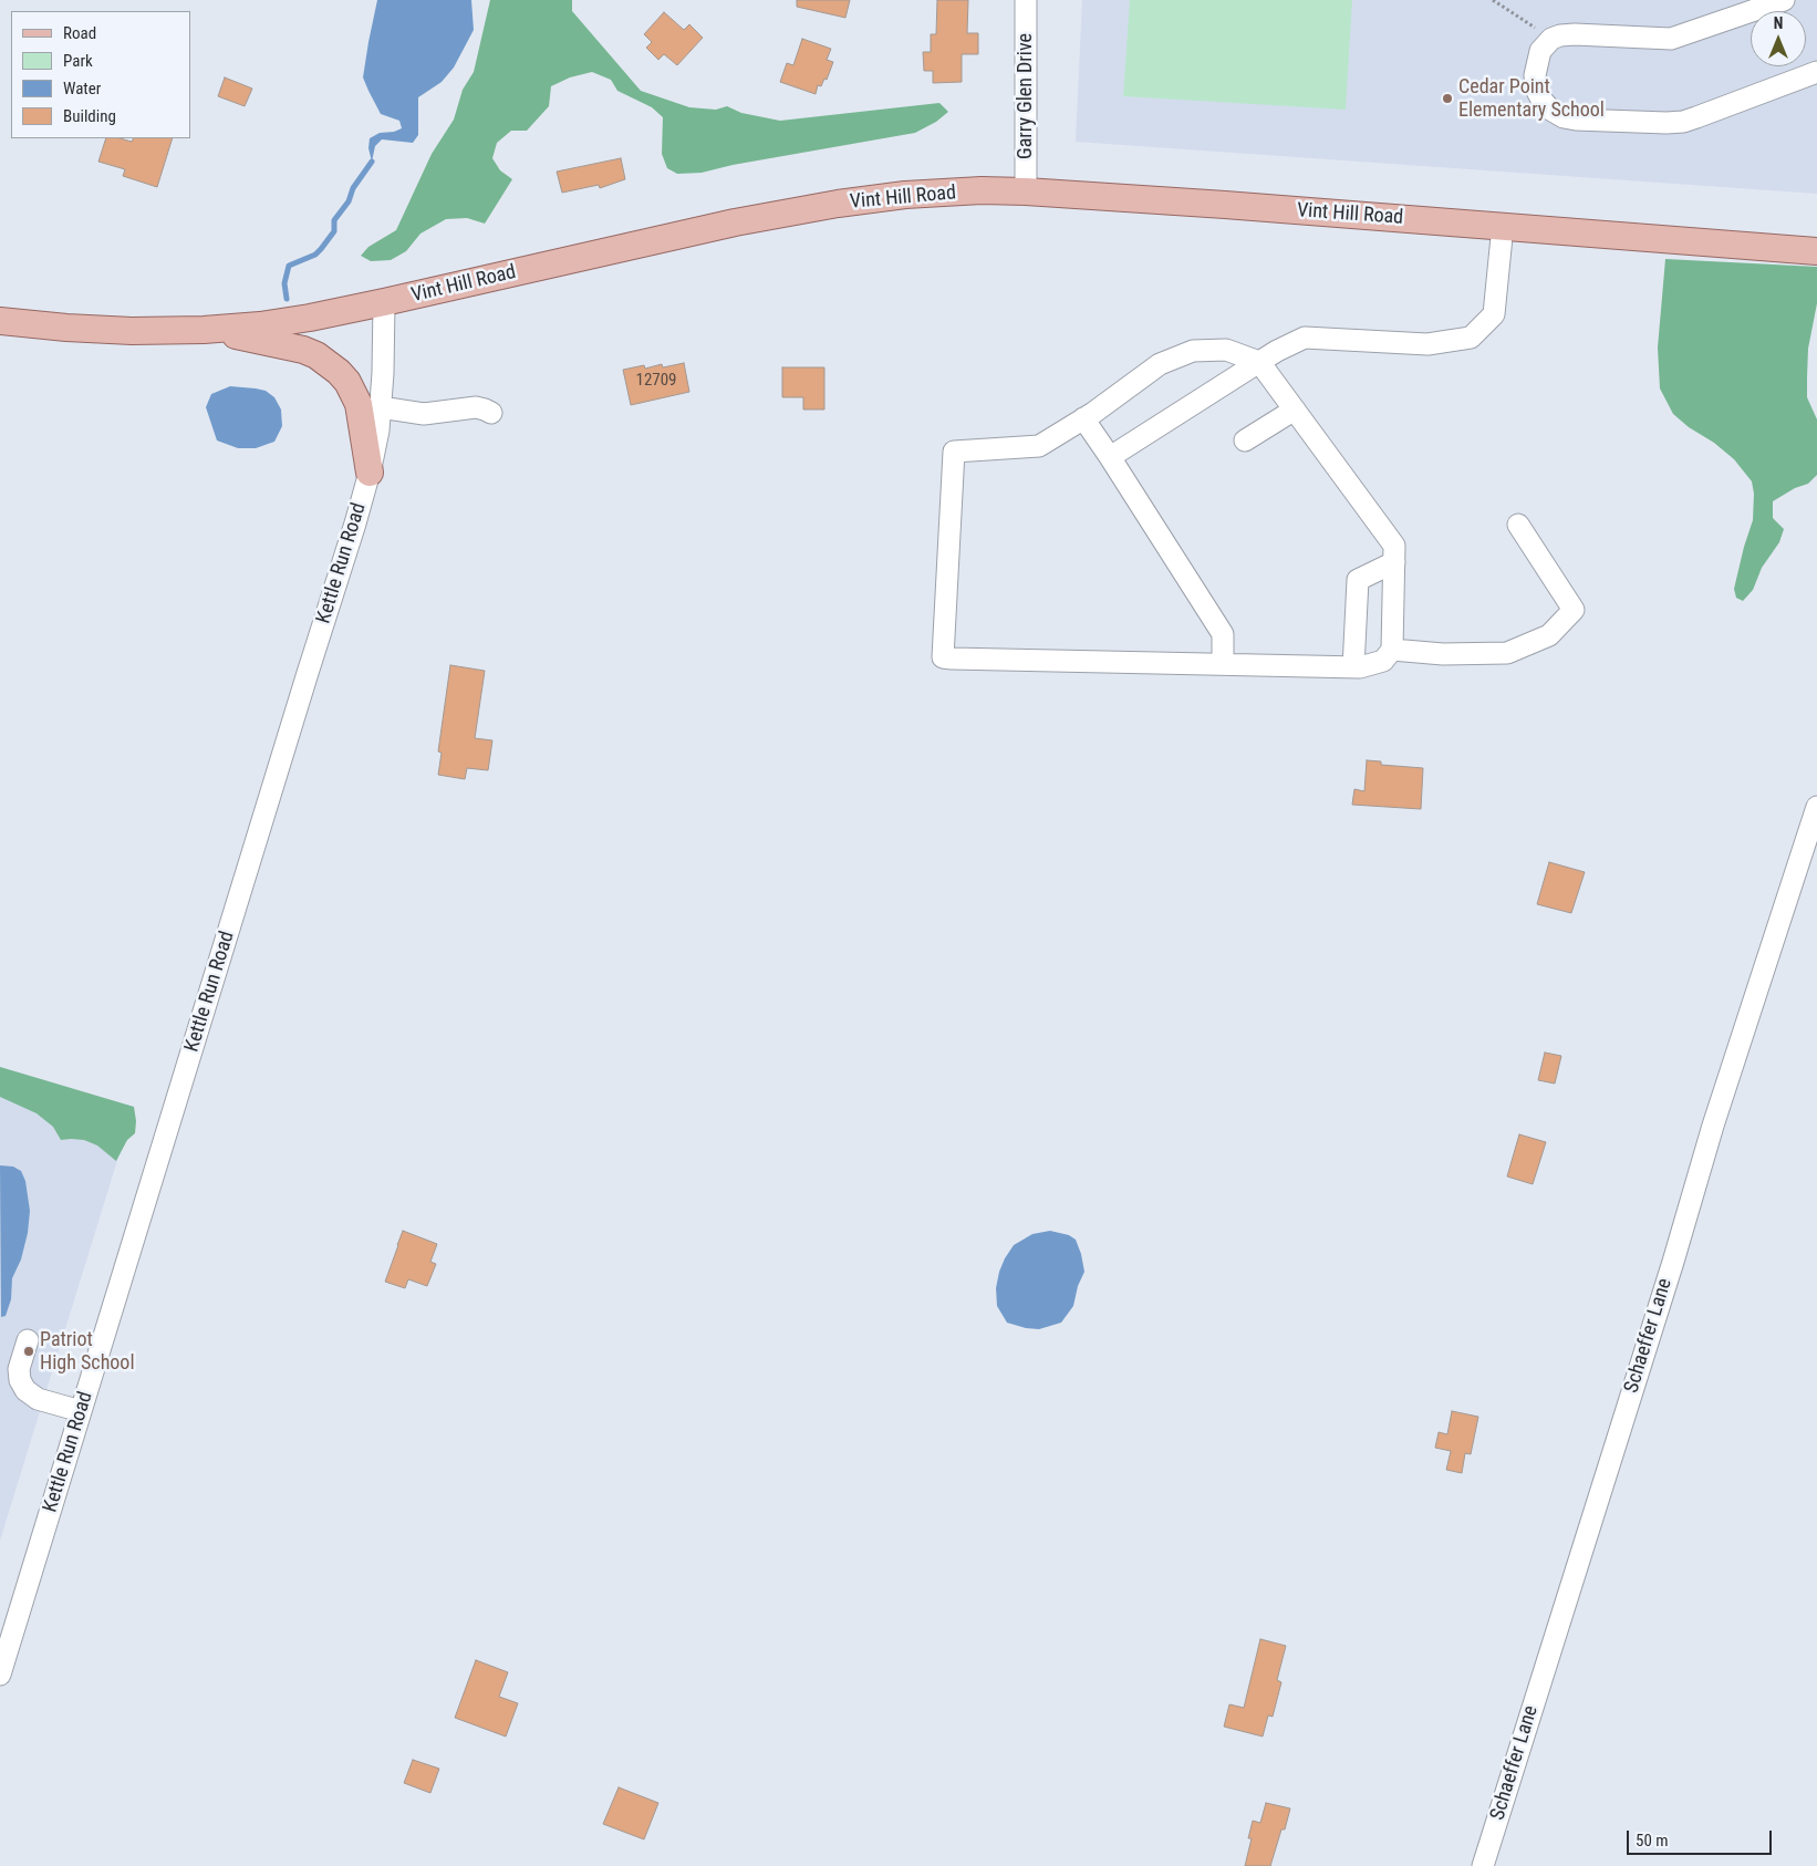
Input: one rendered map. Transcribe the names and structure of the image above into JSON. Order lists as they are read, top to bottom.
{
  "streets": {
    "main road": ["Vint Hill Road"],
    "street": ["Garry Glen Drive", "Kettle Run Road", "Schaeffer Lane"]
  },
  "crossings": [
    ["Garry Glen Drive", "Vint Hill Road"],
    ["Vint Hill Road", "Kettle Run Road"]
  ],
  "places": ["Cedar Point Elementary School", "Patriot High School"],
  "house_numbers": ["12709"],
  "legend": [
    "Road",
    "Park",
    "Water",
    "Building"
  ],
  "scale_bar": "50 m",
  "north": "top"
}
